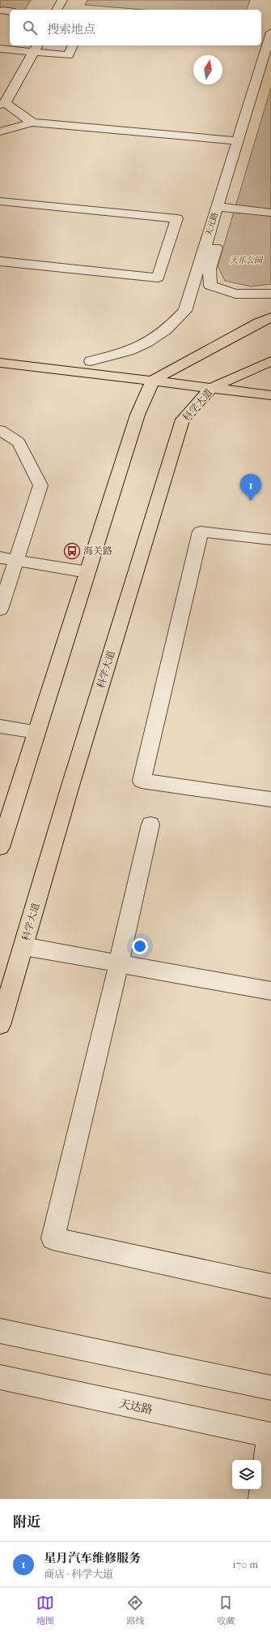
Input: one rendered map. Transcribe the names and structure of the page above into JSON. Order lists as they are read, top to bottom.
{
  "streets": {
    "main road": ["科学大道"],
    "street": ["天元路", "天达路"]
  },
  "parks": ["天乐公园"],
  "places": {
    "bus stop": ["海关路"]
  },
  "north": "top",
  "page": {
    "search": "搜索地点",
    "pins": "1",
    "heading": "附近",
    "list": [
      {
        "mark": "1",
        "name": "星月汽车维修服务",
        "note": "商店 · 科学大道",
        "value": "170 m"
      }
    ],
    "nav": ["地图", "路线", "收藏"]
  }
}
